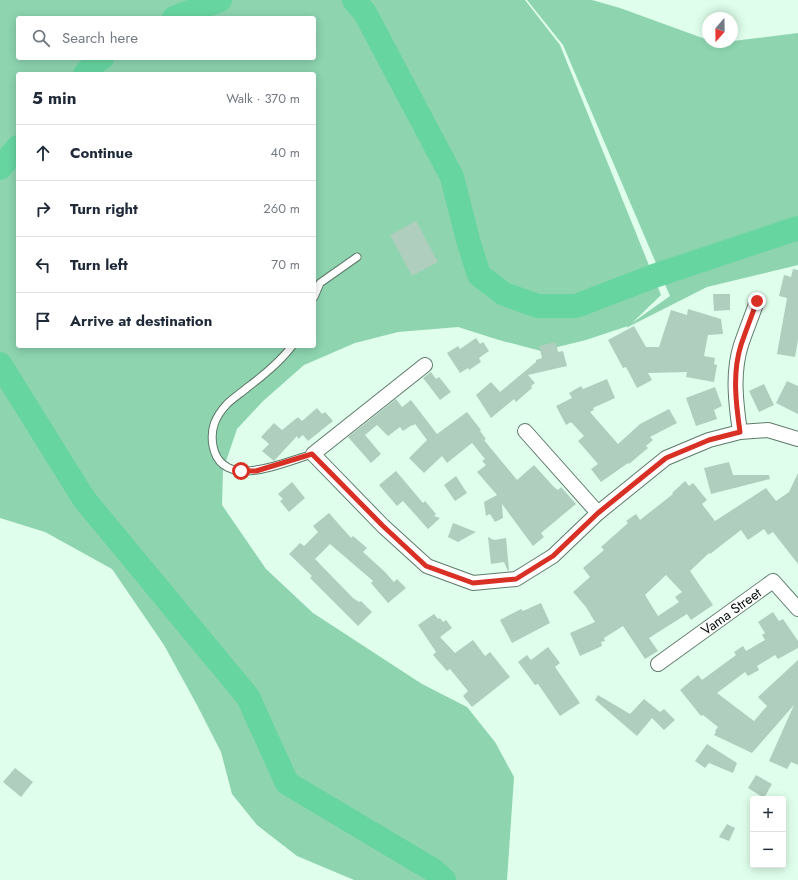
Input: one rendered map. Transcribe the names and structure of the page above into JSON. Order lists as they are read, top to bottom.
{
  "streets": {
    "street": ["Vama Street"]
  },
  "north": "bottom",
  "page": {
    "search": "Search here",
    "heading": ["5 min", "Walk · 370 m"],
    "list": [
      ["Continue", "40 m"],
      ["Turn right", "260 m"],
      ["Turn left", "70 m"],
      "Arrive at destination"
    ],
    "map_buttons": ["+", "−"]
  }
}
